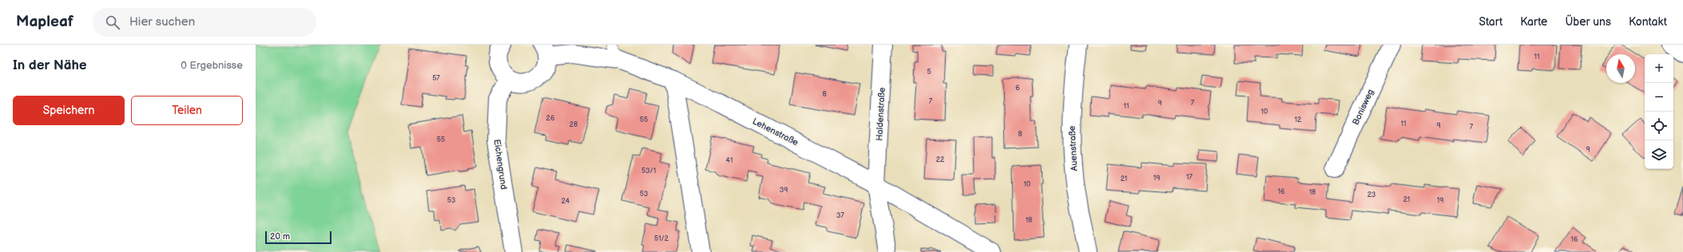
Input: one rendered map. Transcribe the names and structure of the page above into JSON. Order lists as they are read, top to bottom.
{
  "streets": {
    "street": [
      "Bonisweg",
      "Haldenstraße",
      "Lehenstraße",
      "Auenstraße",
      "Eichengrund"
    ]
  },
  "crossings": [
    ["Haldenstraße", "Lehenstraße"]
  ],
  "house_numbers": [
    "11",
    "5",
    "57",
    "6",
    "8",
    "7",
    "9",
    "7",
    "11",
    "10",
    "26",
    "55",
    "12",
    "11",
    "28",
    "9",
    "7",
    "8",
    "55",
    "9",
    "22",
    "41",
    "53/1",
    "17",
    "19",
    "21",
    "10",
    "39",
    "16",
    "18",
    "53",
    "23",
    "21",
    "53",
    "19",
    "24",
    "37",
    "18",
    "51/2",
    "16"
  ],
  "scale_bar": "20 m",
  "north": "top",
  "page": {
    "header": "Mapleaf",
    "search": "Hier suchen",
    "nav": [
      "Start",
      "Karte",
      "Über uns",
      "Kontakt"
    ],
    "heading": ["In der Nähe", "0 Ergebnisse"],
    "map_buttons": ["+", "−"],
    "buttons": ["Speichern", "Teilen"],
    "scale": "20 m"
  }
}
